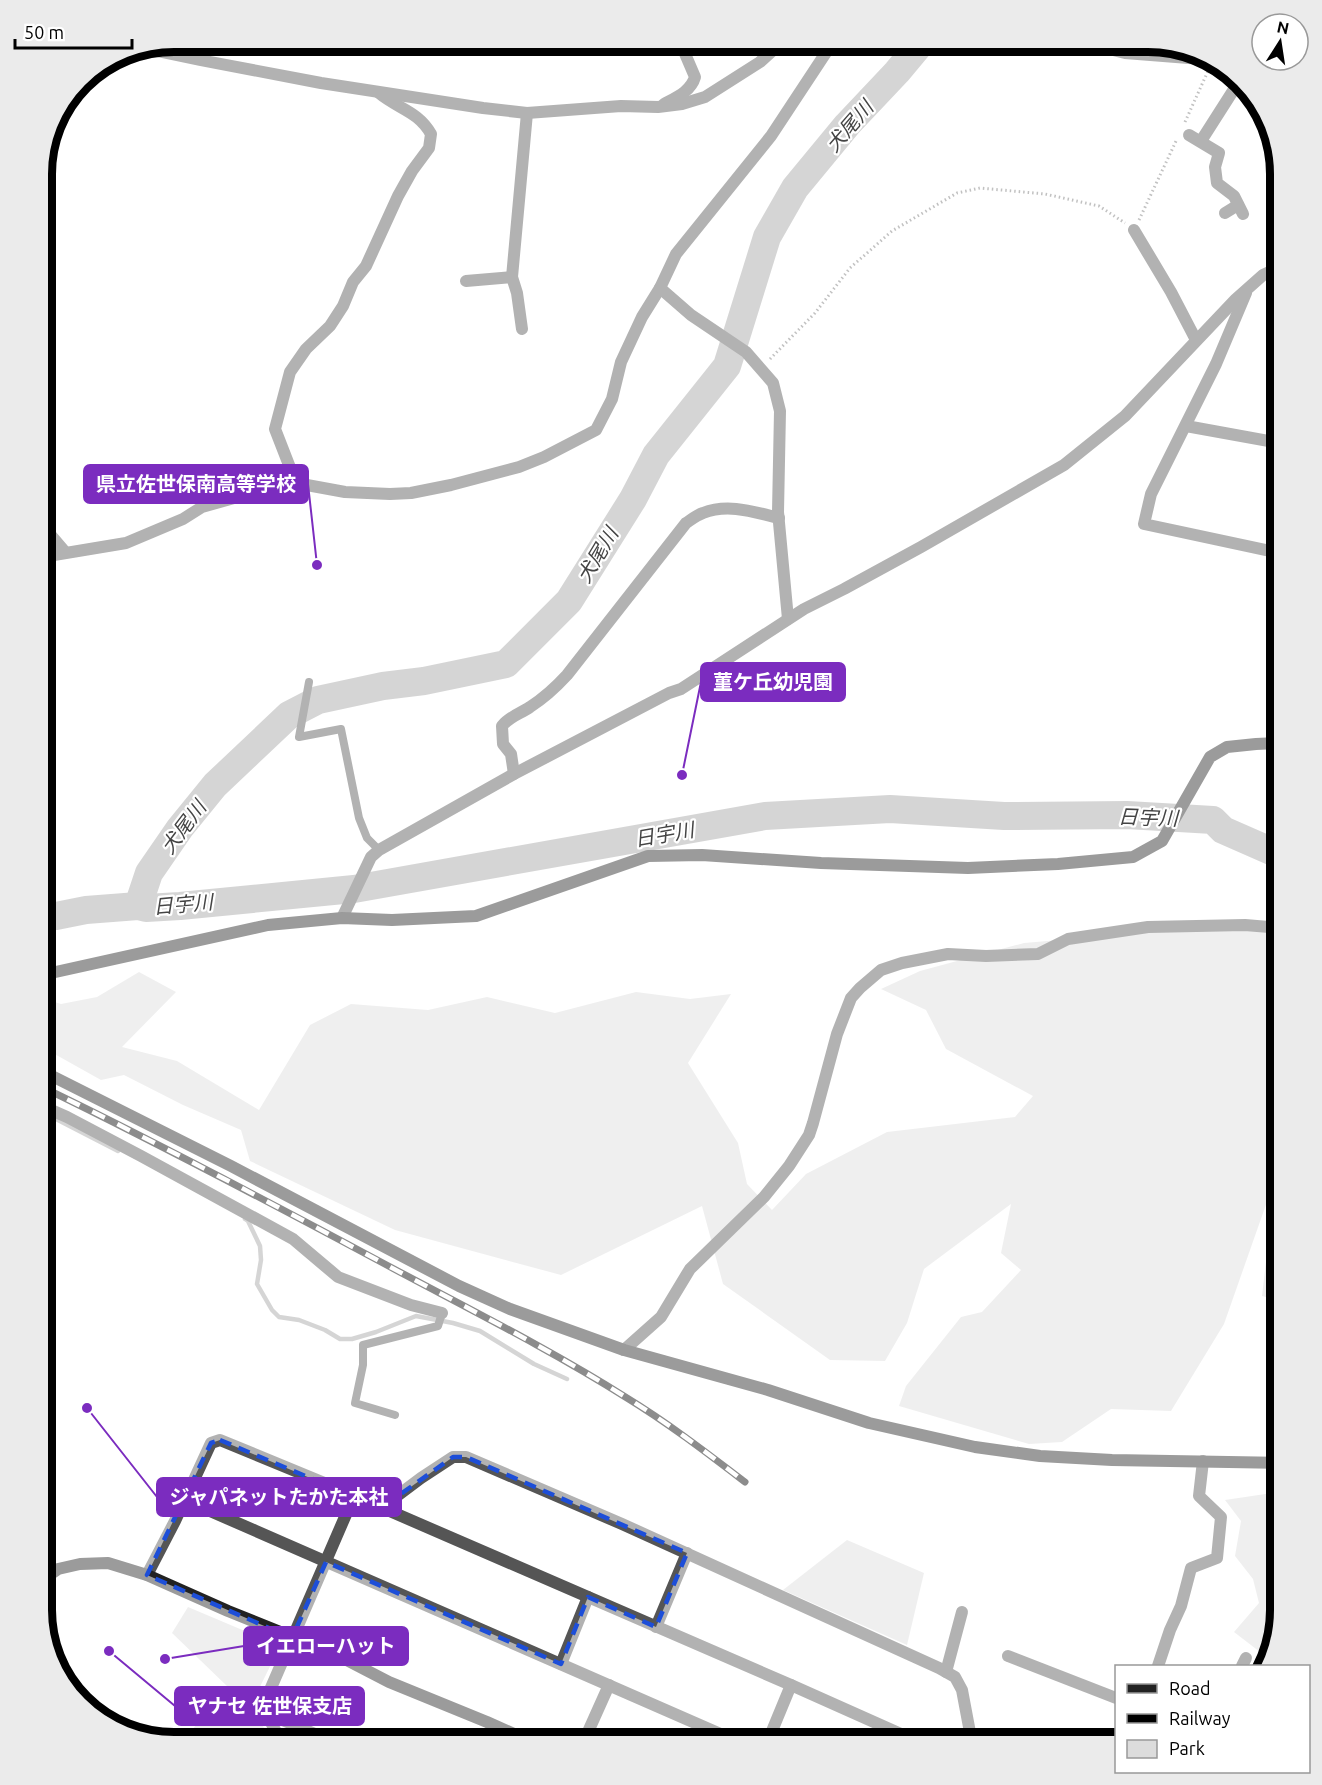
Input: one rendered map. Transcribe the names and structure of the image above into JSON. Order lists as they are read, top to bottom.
{
  "water": ["犬尾川", "日宇川"],
  "places": [
    "県立佐世保南高等学校",
    "菫ケ丘幼児園",
    "ジャパネットたかた本社",
    "ヤナセ 佐世保支店",
    "イエローハット"
  ],
  "legend": ["Road", "Railway", "Park"],
  "scale_bar": "50 m",
  "north": "top"
}
